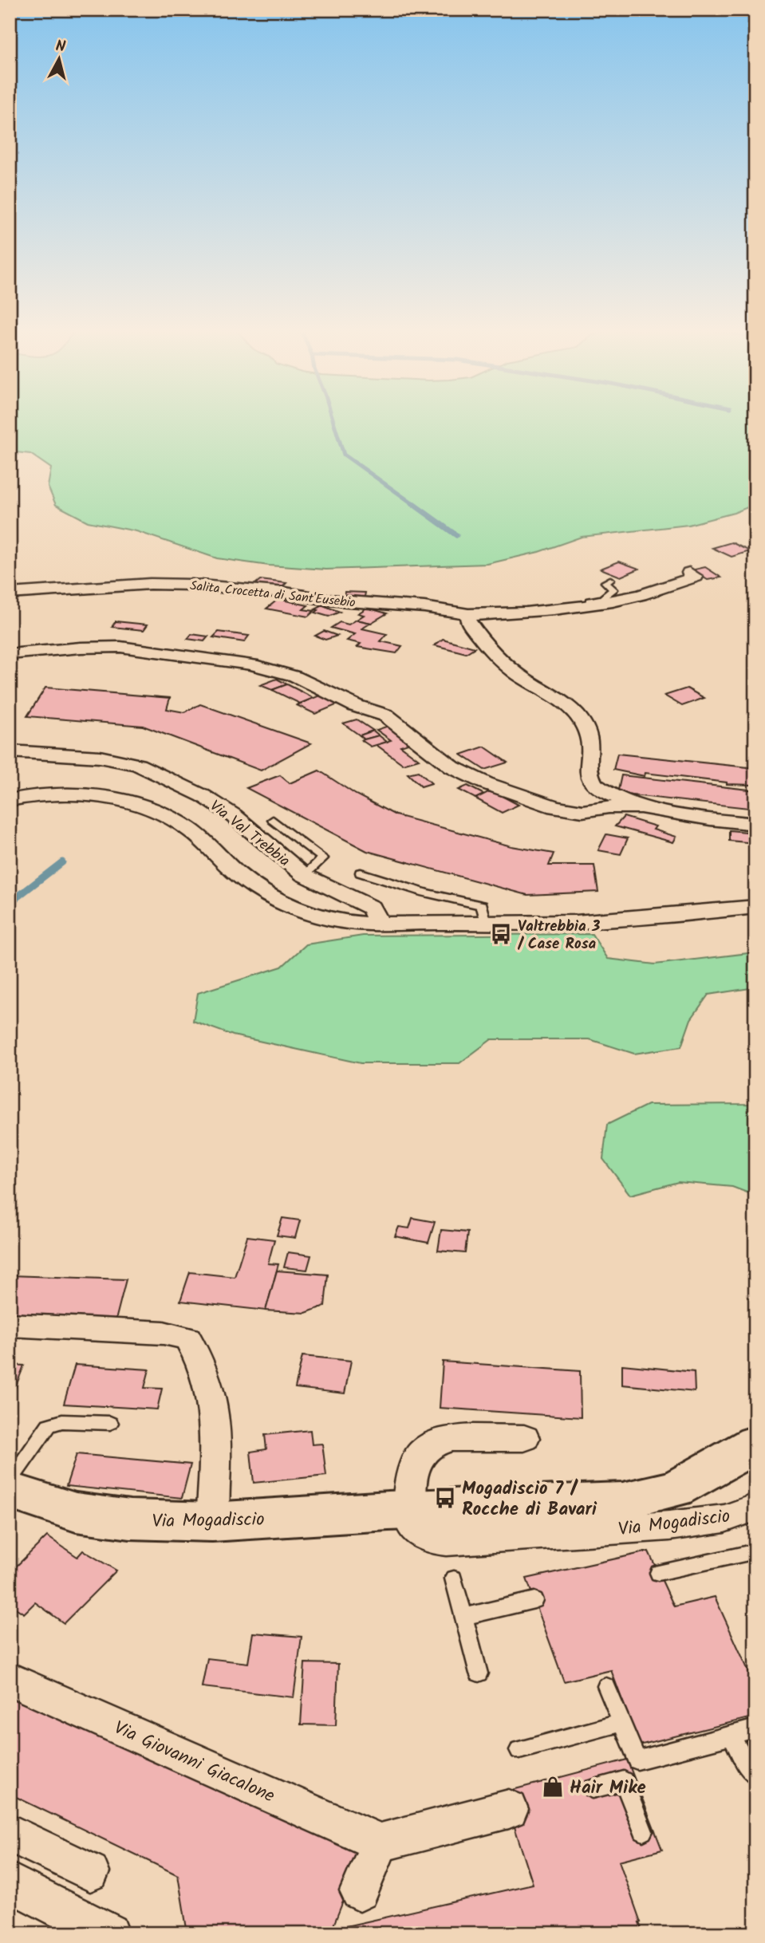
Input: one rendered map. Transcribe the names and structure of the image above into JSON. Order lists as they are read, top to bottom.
{
  "streets": {
    "street": [
      "Salita Crocetta di Sant'Eusebio",
      "Via Val Trebbia",
      "Via Mogadiscio",
      "Via Giovanni Giacalone"
    ]
  },
  "places": {
    "bus stop": ["Valtrebbia 3 / Case Rosa", "Mogadiscio 7 / Rocche di Bavari"],
    "shop": ["Hair Mike"]
  },
  "north": "top"
}
